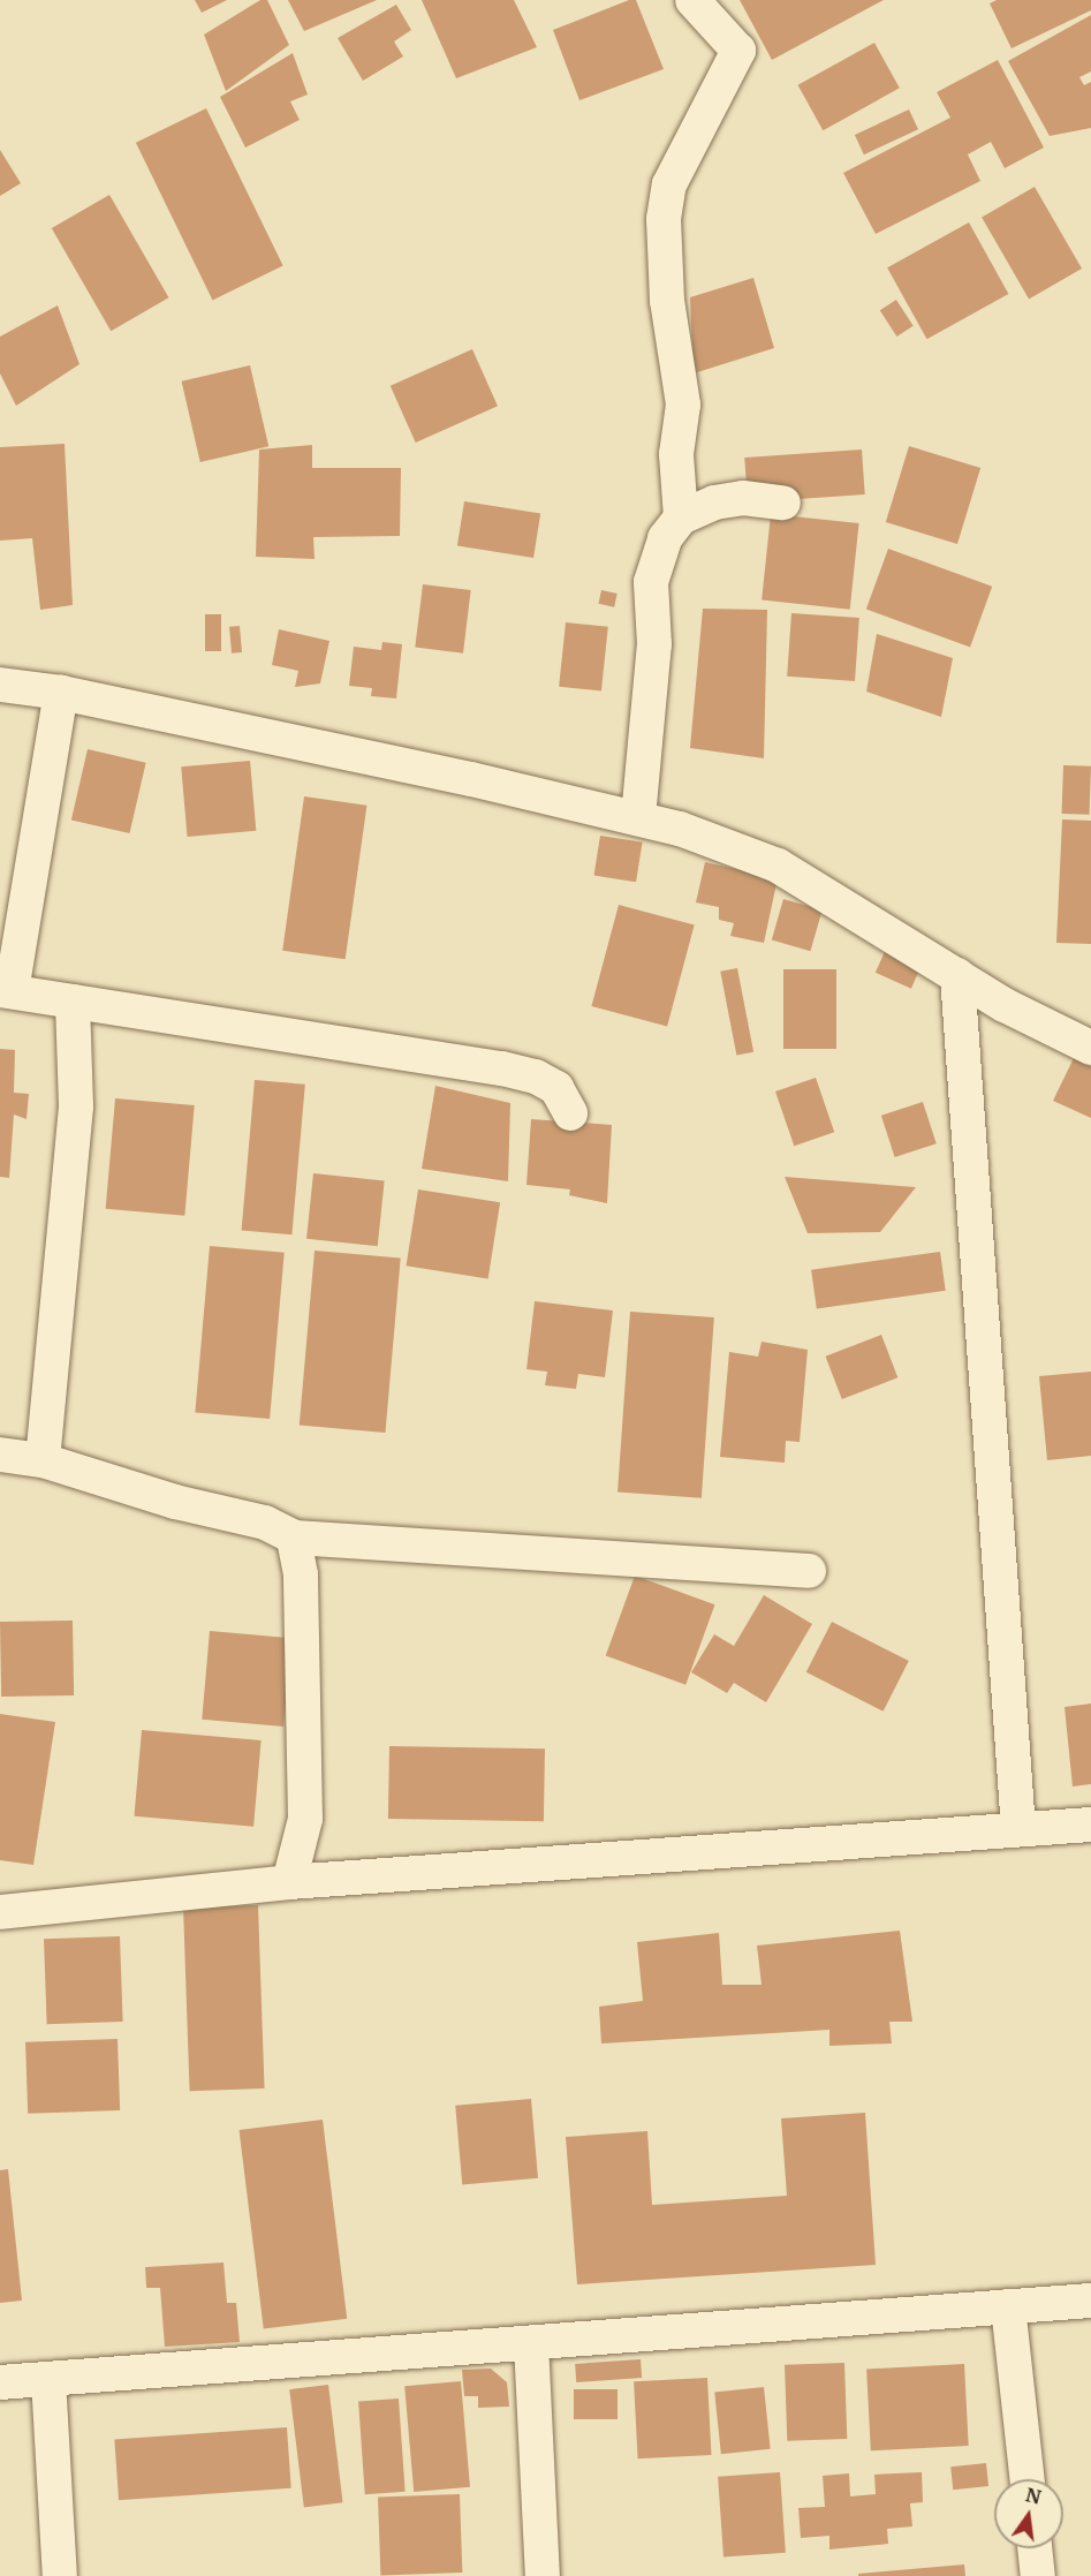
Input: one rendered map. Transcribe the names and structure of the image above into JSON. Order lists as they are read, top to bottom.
{
  "north": "top"
}
